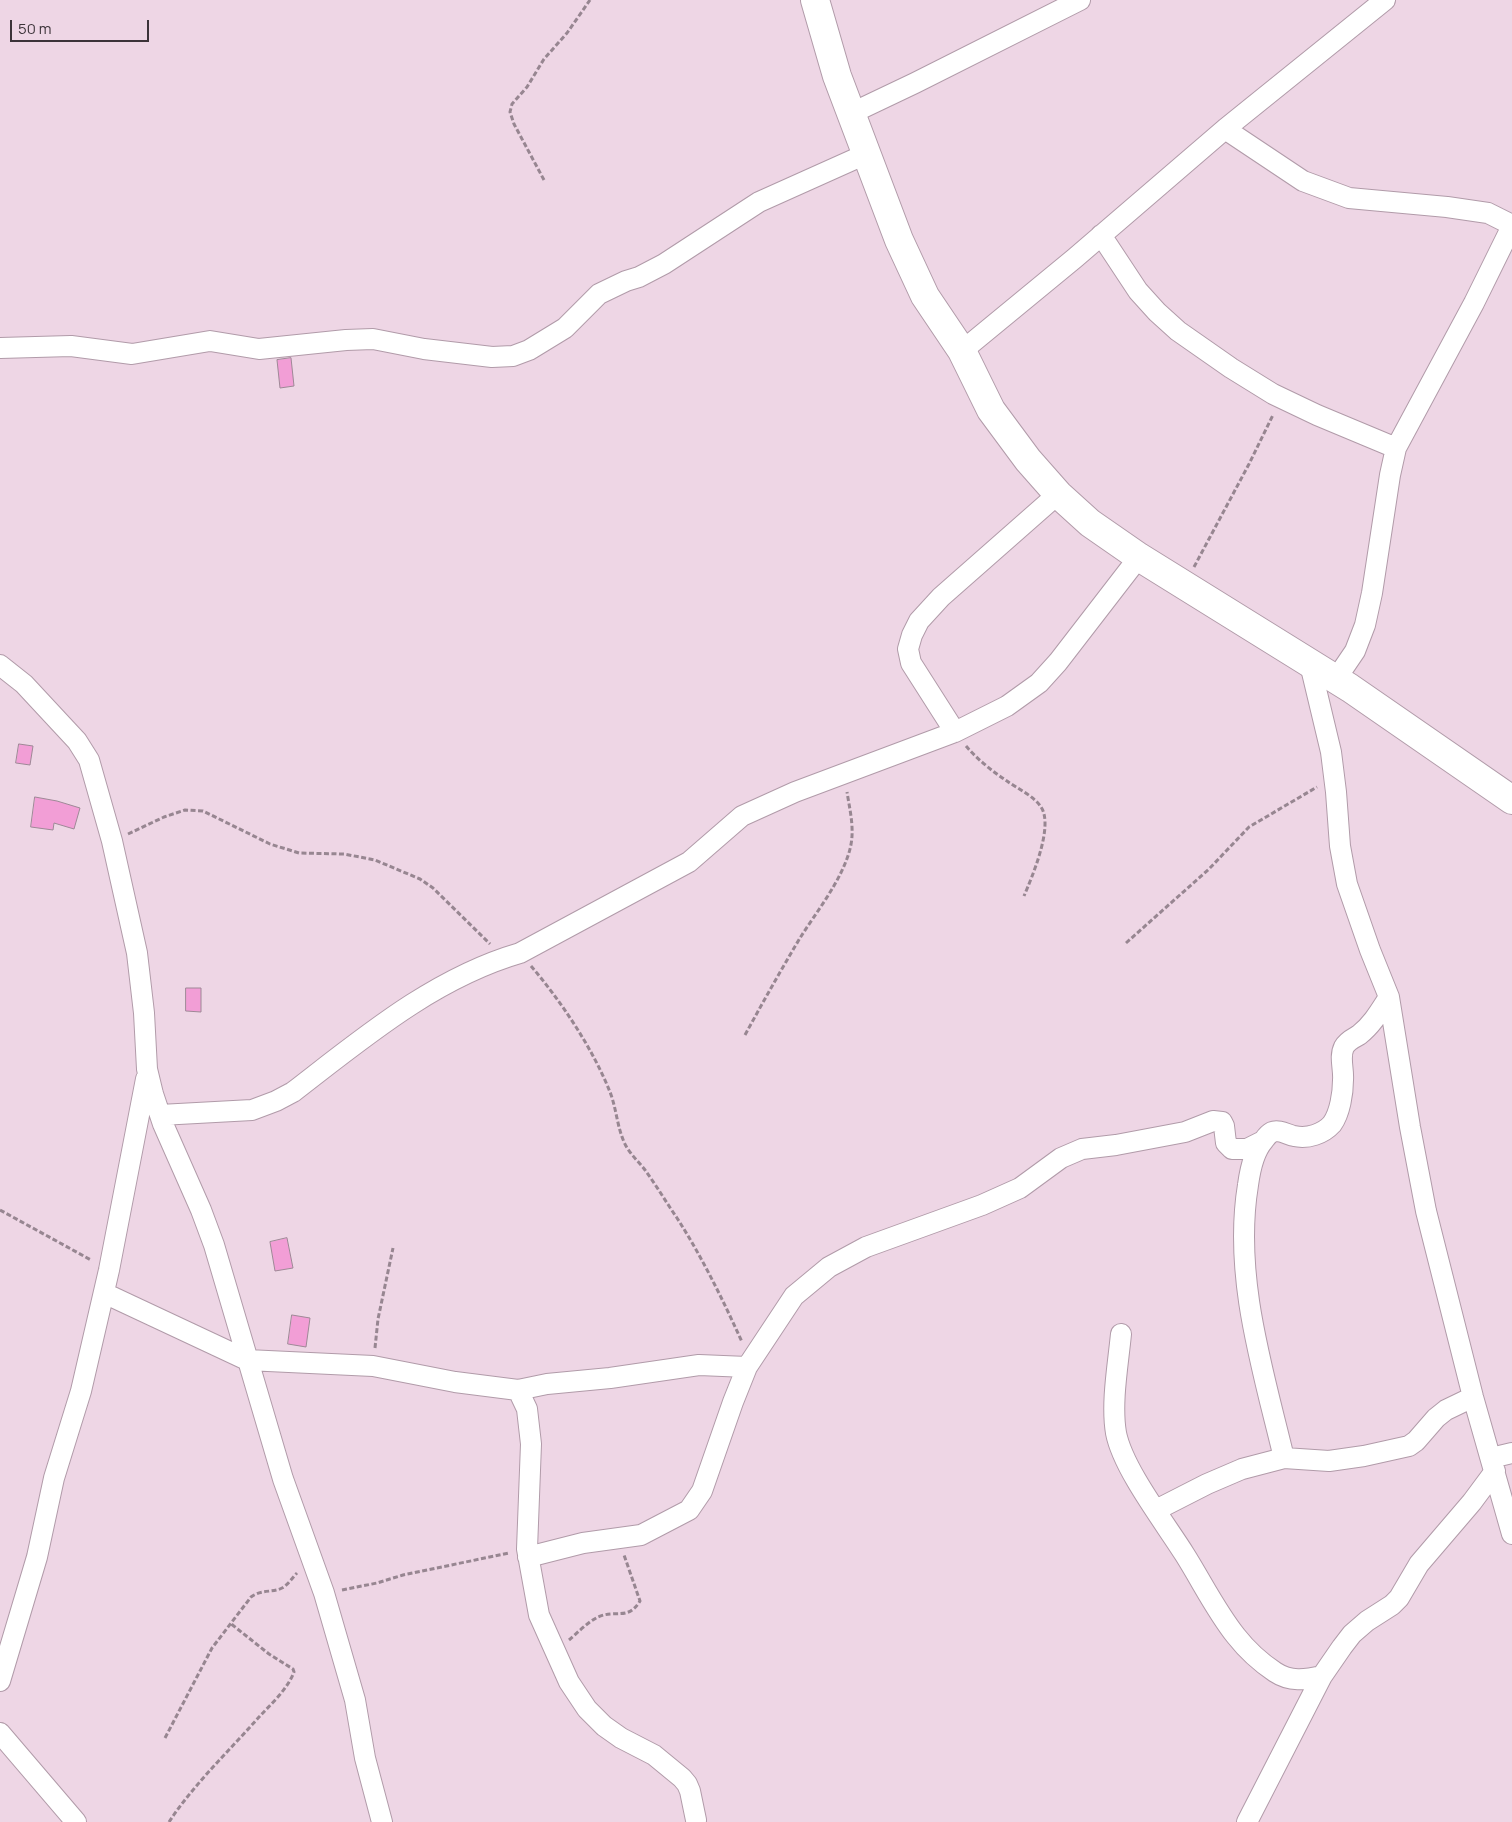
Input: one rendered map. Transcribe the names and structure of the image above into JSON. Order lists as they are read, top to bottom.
{
  "scale_bar": "50 m"
}
